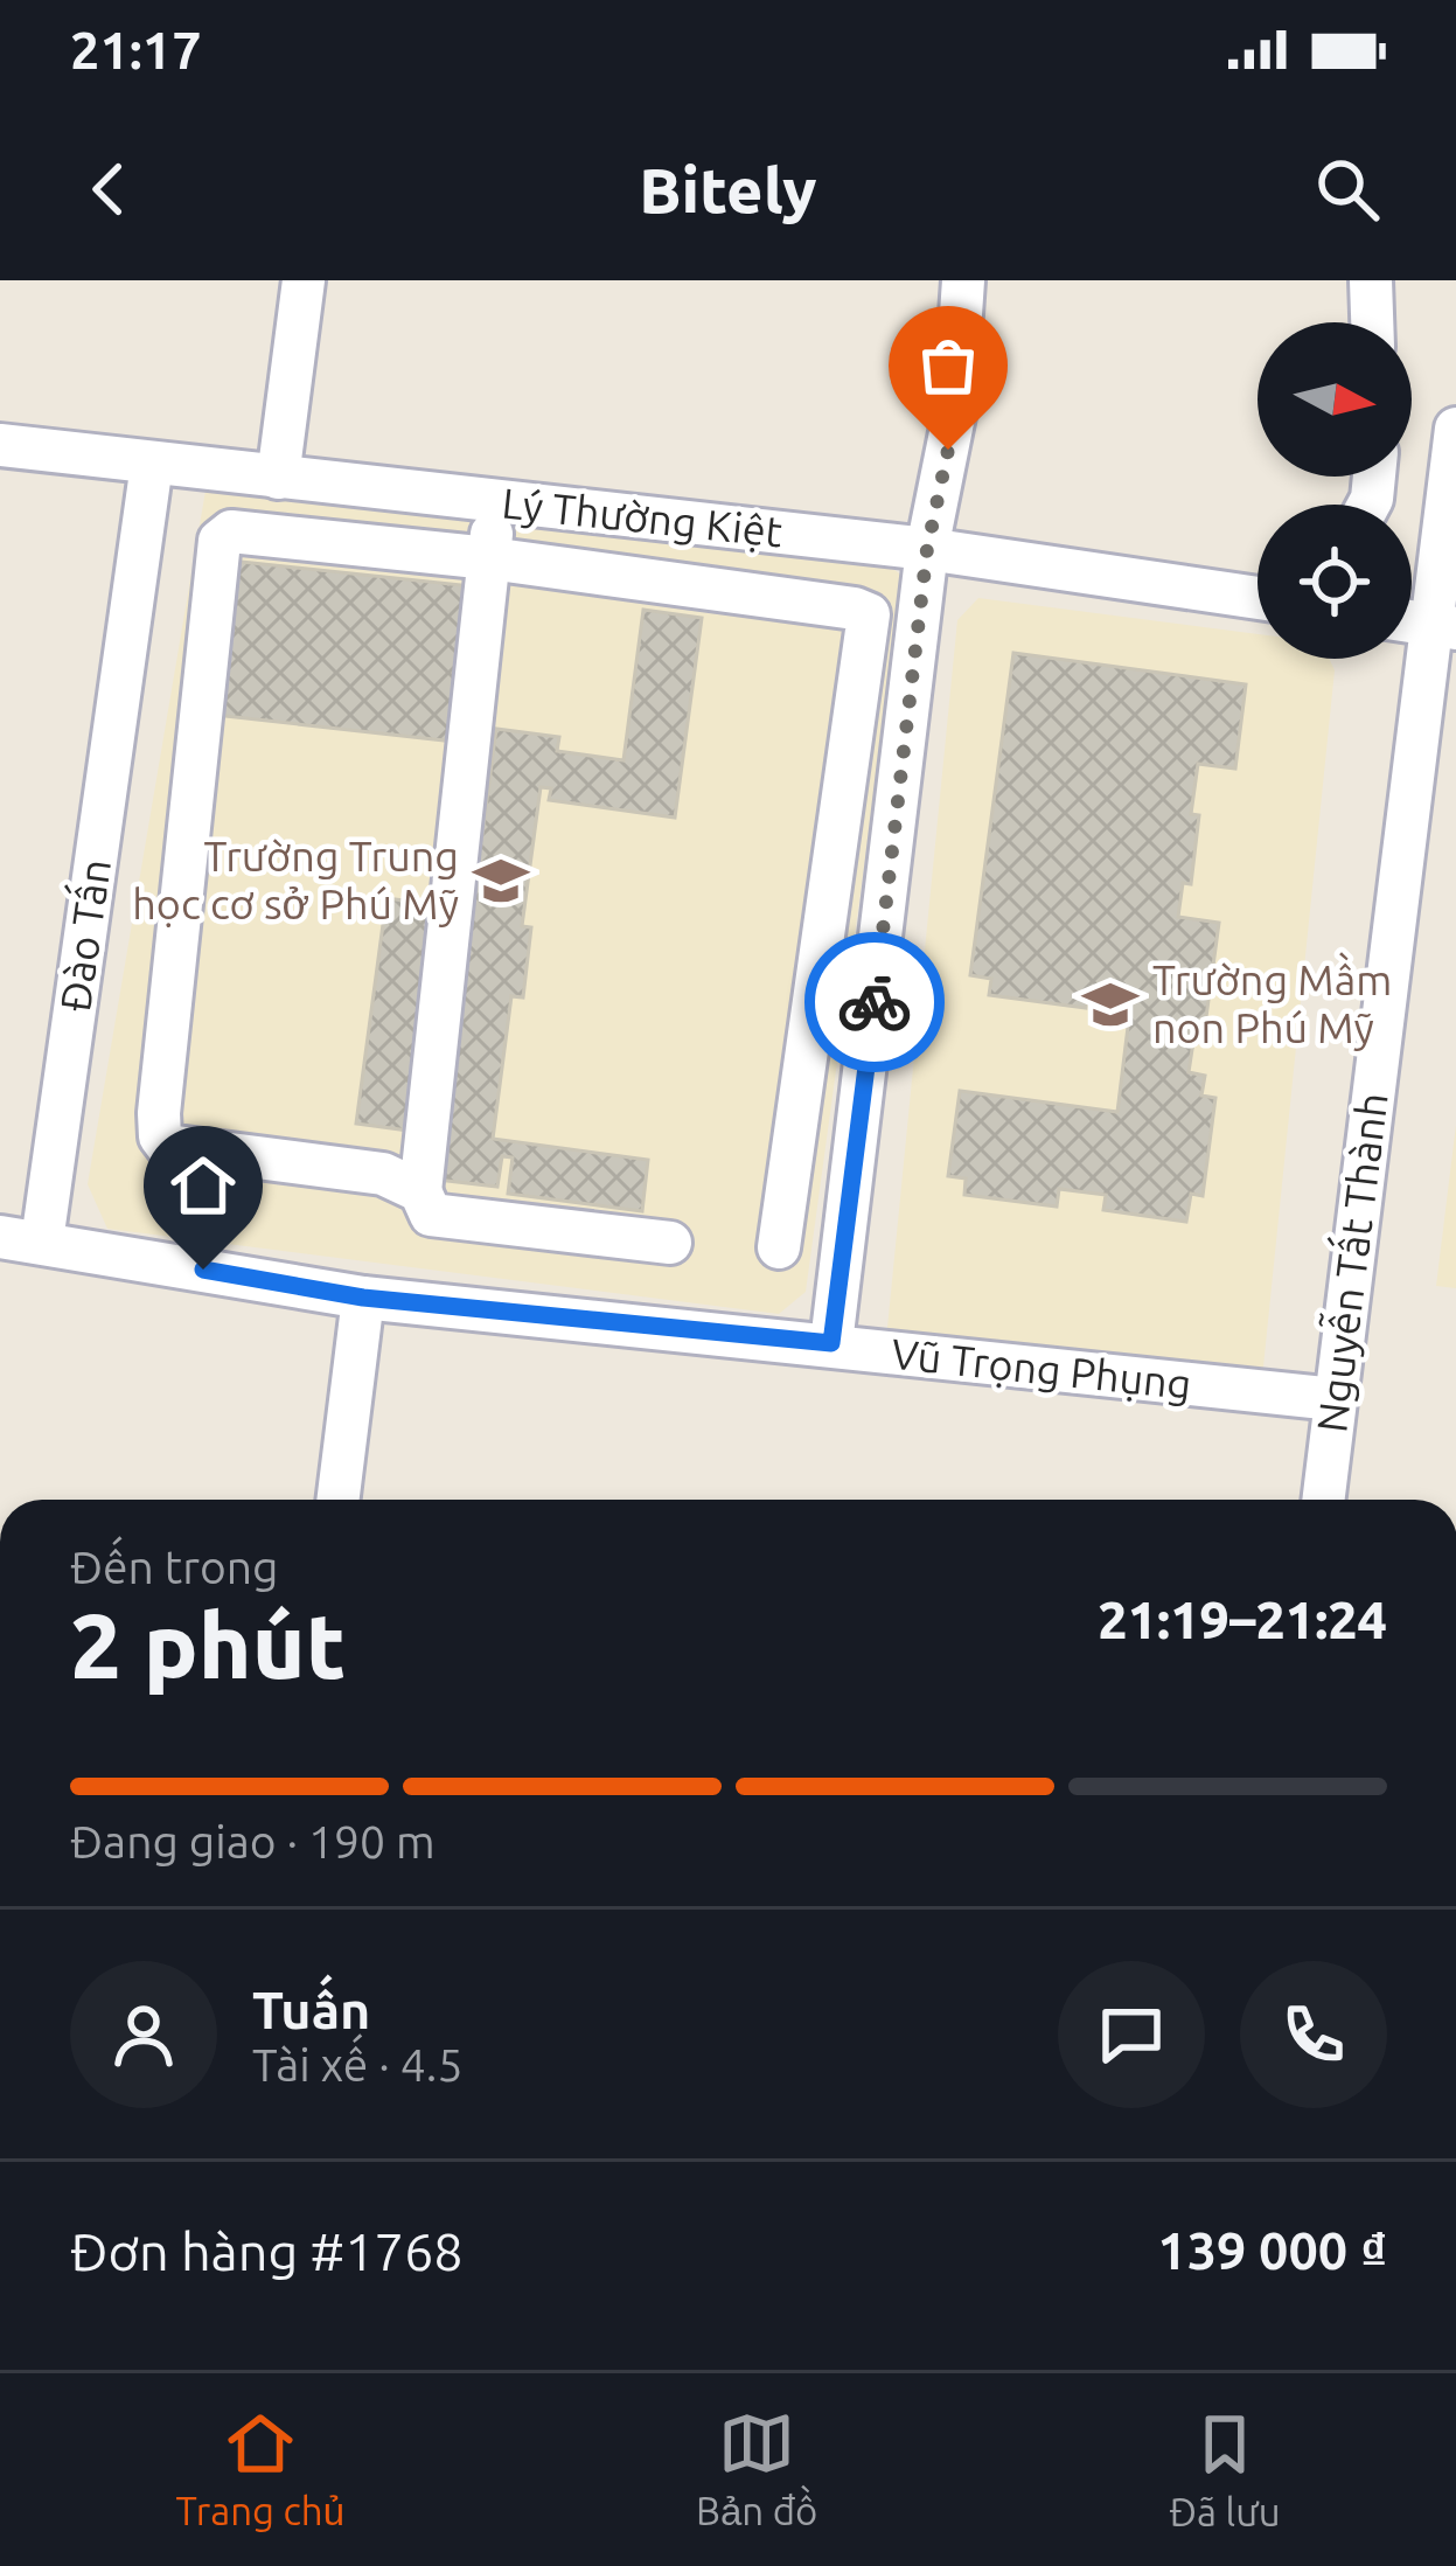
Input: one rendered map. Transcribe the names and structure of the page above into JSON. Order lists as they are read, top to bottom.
{
  "streets": {
    "street": [
      "Lý Thường Kiệt",
      "Đào Tấn",
      "Nguyễn Tất Thành",
      "Vũ Trọng Phụng"
    ]
  },
  "crossings": [
    ["Lý Thường Kiệt", "Đào Tấn"],
    ["Đào Tấn", "Vũ Trọng Phụng"],
    ["Nguyễn Tất Thành", "Vũ Trọng Phụng"]
  ],
  "places": {
    "school or university": ["Trường Trung học cơ sở Phú Mỹ", "Trường Mầm non Phú Mỹ"]
  },
  "north": "right",
  "page": {
    "status": "21:17",
    "header": "Bitely",
    "heading": ["2 phút", "Đến trong", "21:19–21:24"],
    "panel": [
      "Tuấn",
      "Tài xế · 4.5",
      "Đơn hàng #1768",
      "139 000 ₫"
    ],
    "bar": "Đang giao · 190 m",
    "tabs": ["Trang chủ", "Bản đồ", "Đã lưu"]
  }
}
